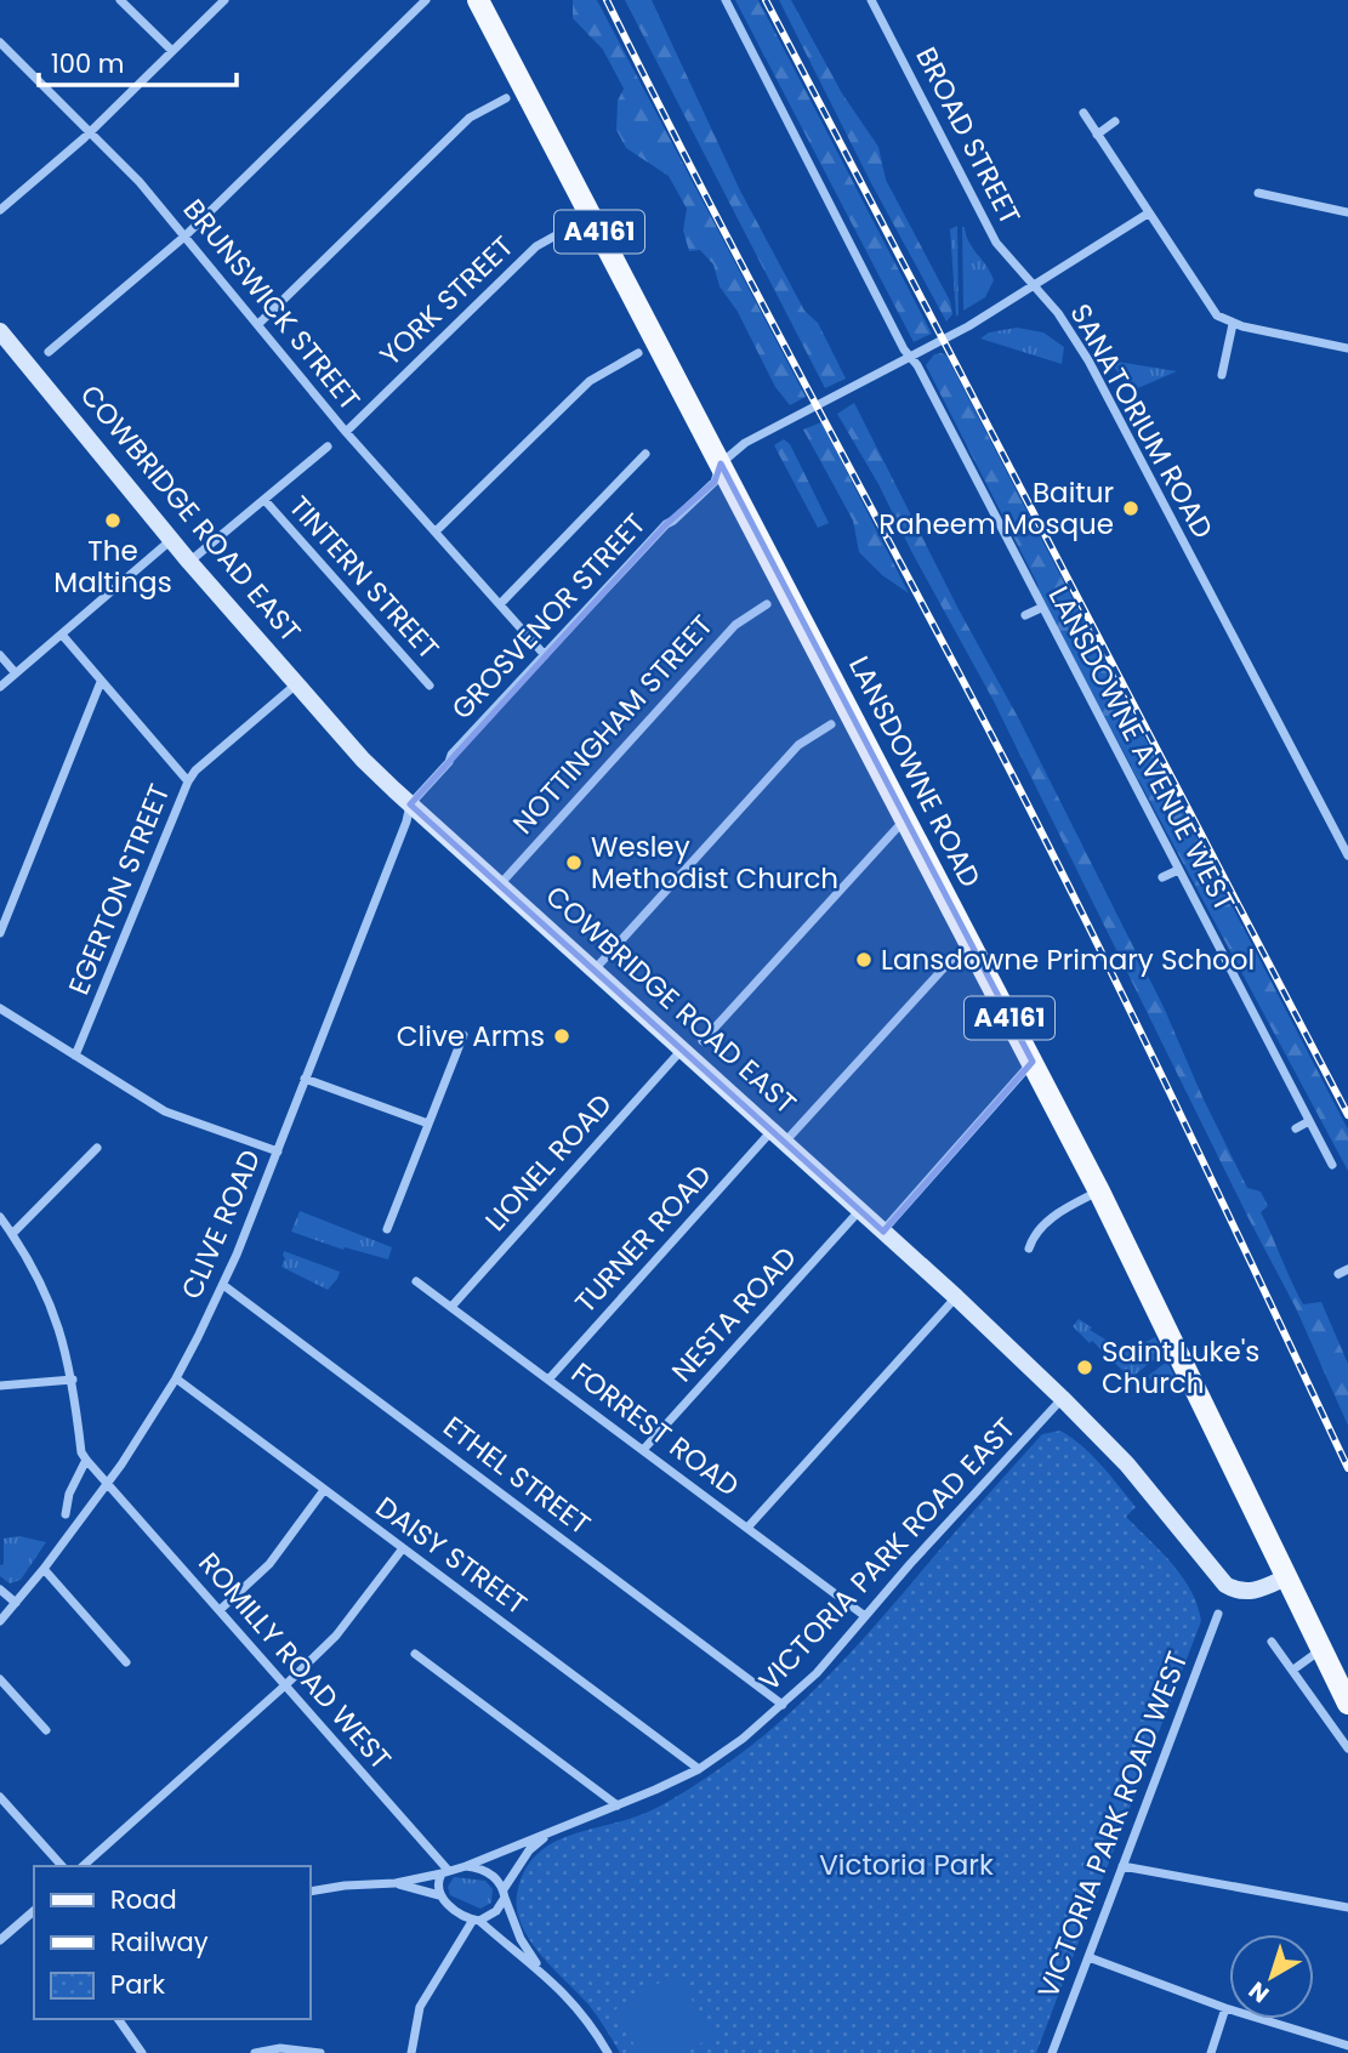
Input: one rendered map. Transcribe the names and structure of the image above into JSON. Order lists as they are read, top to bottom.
{
  "streets": {
    "main road": ["A4161", "LANSDOWNE ROAD"],
    "street": [
      "BROAD STREET",
      "YORK STREET",
      "BRUNSWICK STREET",
      "SANATORIUM ROAD",
      "COWBRIDGE ROAD EAST",
      "TINTERN STREET",
      "GROSVENOR STREET",
      "NOTTINGHAM STREET",
      "LANSDOWNE AVENUE WEST",
      "EGERTON STREET",
      "LIONEL ROAD",
      "CLIVE ROAD",
      "TURNER ROAD",
      "NESTA ROAD",
      "FORREST ROAD",
      "ETHEL STREET",
      "VICTORIA PARK ROAD EAST",
      "DAISY STREET",
      "ROMILLY ROAD WEST",
      "VICTORIA PARK ROAD WEST"
    ]
  },
  "crossings": [
    ["BROAD STREET", "SANATORIUM ROAD"],
    ["A4161", "COWBRIDGE ROAD EAST"],
    ["A4161", "LANSDOWNE ROAD"],
    ["YORK STREET", "BRUNSWICK STREET"],
    ["YORK STREET", "LANSDOWNE ROAD"],
    ["BRUNSWICK STREET", "GROSVENOR STREET"],
    ["SANATORIUM ROAD", "GROSVENOR STREET"],
    ["SANATORIUM ROAD", "LANSDOWNE AVENUE WEST"],
    ["SANATORIUM ROAD", "LANSDOWNE ROAD"],
    ["COWBRIDGE ROAD EAST", "GROSVENOR STREET"],
    ["COWBRIDGE ROAD EAST", "NOTTINGHAM STREET"],
    ["COWBRIDGE ROAD EAST", "LANSDOWNE ROAD"],
    ["COWBRIDGE ROAD EAST", "EGERTON STREET"],
    ["COWBRIDGE ROAD EAST", "LIONEL ROAD"],
    ["COWBRIDGE ROAD EAST", "CLIVE ROAD"],
    ["COWBRIDGE ROAD EAST", "TURNER ROAD"],
    ["COWBRIDGE ROAD EAST", "NESTA ROAD"],
    ["COWBRIDGE ROAD EAST", "VICTORIA PARK ROAD EAST"],
    ["GROSVENOR STREET", "LANSDOWNE ROAD"],
    ["GROSVENOR STREET", "CLIVE ROAD"],
    ["LIONEL ROAD", "FORREST ROAD"],
    ["CLIVE ROAD", "ETHEL STREET"],
    ["CLIVE ROAD", "DAISY STREET"],
    ["CLIVE ROAD", "ROMILLY ROAD WEST"],
    ["TURNER ROAD", "FORREST ROAD"],
    ["NESTA ROAD", "FORREST ROAD"],
    ["FORREST ROAD", "VICTORIA PARK ROAD EAST"],
    ["ETHEL STREET", "VICTORIA PARK ROAD EAST"],
    ["VICTORIA PARK ROAD EAST", "DAISY STREET"],
    ["VICTORIA PARK ROAD EAST", "ROMILLY ROAD WEST"]
  ],
  "parks": ["Victoria Park"],
  "places": [
    "Baitur Raheem Mosque",
    "The Maltings",
    "Wesley Methodist Church",
    "Lansdowne Primary School",
    "Clive Arms",
    "Saint Luke's Church"
  ],
  "legend": ["Road", "Railway", "Park"],
  "scale_bar": "100 m",
  "north": "bottom left"
}
